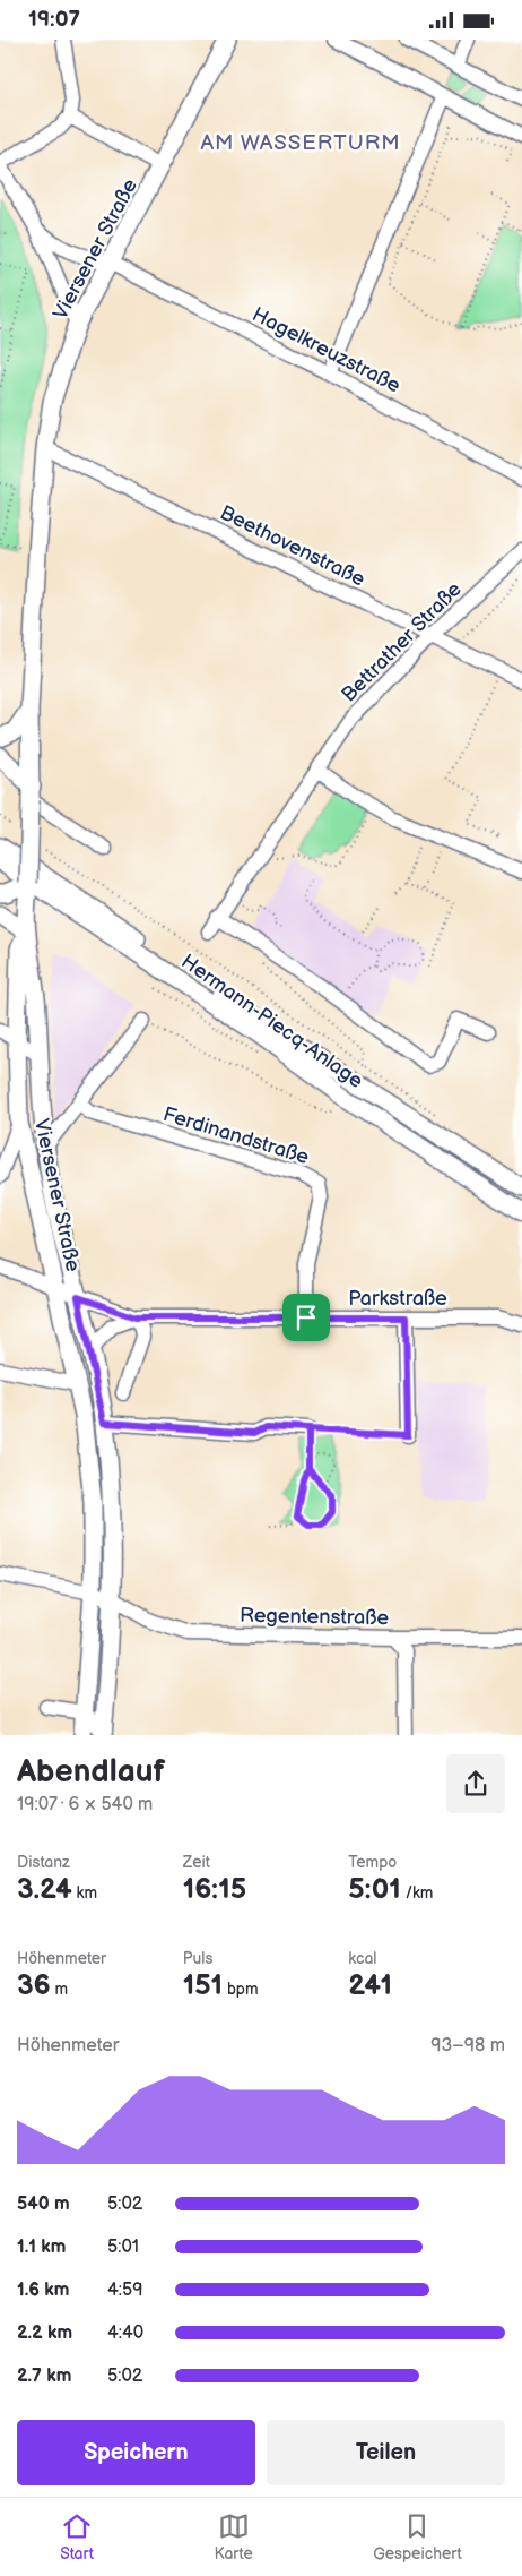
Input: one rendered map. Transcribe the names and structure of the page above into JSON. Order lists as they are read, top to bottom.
{
  "streets": {
    "main road": ["Viersener Straße", "Hermann-Piecq-Anlage"],
    "street": [
      "Hagelkreuzstraße",
      "Beethovenstraße",
      "Bettrather Straße",
      "Ferdinandstraße",
      "Parkstraße",
      "Regentenstraße"
    ]
  },
  "crossings": [
    ["Viersener Straße", "Hagelkreuzstraße"],
    ["Viersener Straße", "Beethovenstraße"],
    ["Viersener Straße", "Parkstraße"],
    ["Viersener Straße", "Regentenstraße"],
    ["Beethovenstraße", "Bettrather Straße"],
    ["Ferdinandstraße", "Parkstraße"]
  ],
  "districts": ["AM WASSERTURM"],
  "page": {
    "status": "19:07",
    "heading": ["Abendlauf", "19:07 · 6 × 540 m"],
    "stats": [
      ["Distanz", "3.24 km"],
      ["Zeit", "16:15"],
      ["Tempo", "5:01 /km"],
      ["Höhenmeter", "36 m"],
      ["Puls", "151 bpm"],
      ["kcal", "241"]
    ],
    "chart": ["Höhenmeter", "93–98 m"],
    "list": [
      {
        "name": "540 m",
        "note": "5:02"
      },
      {
        "name": "1.1 km",
        "note": "5:01"
      },
      {
        "name": "1.6 km",
        "note": "4:59"
      },
      {
        "name": "2.2 km",
        "note": "4:40"
      },
      {
        "name": "2.7 km",
        "note": "5:02"
      }
    ],
    "buttons": ["Speichern", "Teilen"],
    "tabs": ["Start", "Karte", "Gespeichert"]
  }
}
